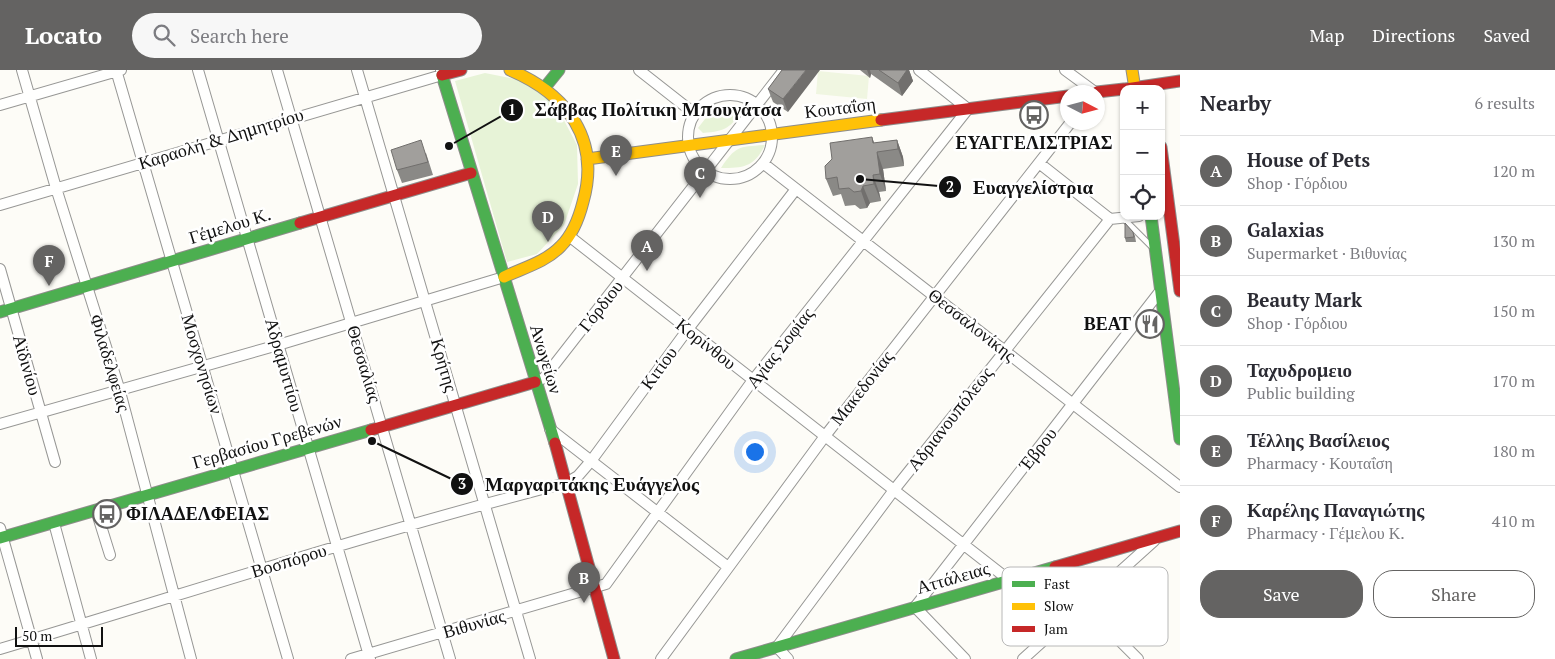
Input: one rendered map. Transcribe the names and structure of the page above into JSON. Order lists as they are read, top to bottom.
{
  "streets": {
    "main road": [
      "Κουταΐση",
      "Γέμελου Κ.",
      "Ανωγείων",
      "Γερβασίου Γρεβενών",
      "Αττάλειας"
    ],
    "street": [
      "Καραολή & Δημητρίου",
      "Γόρδιου",
      "Θεσσαλονίκης",
      "Κορίνθου",
      "Αγίας Σοφίας",
      "Φιλαδελφείας",
      "Μοσχονησίων",
      "Θεσσαλίας",
      "Αϊδινίου",
      "Αδραμυττίου",
      "Κρήτης",
      "Κιτίου",
      "Μακεδονίας",
      "Αδριανουπόλεως",
      "Έβρου",
      "Βοσπόρου",
      "Βιθυνίας"
    ]
  },
  "crossings": [
    ["Κουταΐση", "Γόρδιου"],
    ["Κουταΐση", "Αγίας Σοφίας"],
    ["Καραολή & Δημητρίου", "Ανωγείων"],
    ["Καραολή & Δημητρίου", "Φιλαδελφείας"],
    ["Καραολή & Δημητρίου", "Μοσχονησίων"],
    ["Καραολή & Δημητρίου", "Θεσσαλίας"],
    ["Καραολή & Δημητρίου", "Αδραμυττίου"],
    ["Καραολή & Δημητρίου", "Κρήτης"],
    ["Γέμελου Κ.", "Ανωγείων"],
    ["Γέμελου Κ.", "Φιλαδελφείας"],
    ["Γέμελου Κ.", "Μοσχονησίων"],
    ["Γέμελου Κ.", "Θεσσαλίας"],
    ["Γέμελου Κ.", "Αϊδινίου"],
    ["Γέμελου Κ.", "Αδραμυττίου"],
    ["Γέμελου Κ.", "Κρήτης"],
    ["Γόρδιου", "Κορίνθου"],
    ["Γόρδιου", "Ανωγείων"],
    ["Γόρδιου", "Γερβασίου Γρεβενών"],
    ["Θεσσαλονίκης", "Αγίας Σοφίας"],
    ["Θεσσαλονίκης", "Κιτίου"],
    ["Θεσσαλονίκης", "Μακεδονίας"],
    ["Θεσσαλονίκης", "Αδριανουπόλεως"],
    ["Θεσσαλονίκης", "Έβρου"],
    ["Κορίνθου", "Αγίας Σοφίας"],
    ["Κορίνθου", "Κιτίου"],
    ["Κορίνθου", "Μακεδονίας"],
    ["Κορίνθου", "Αδριανουπόλεως"],
    ["Κορίνθου", "Έβρου"],
    ["Αγίας Σοφίας", "Ανωγείων"],
    ["Αγίας Σοφίας", "Βιθυνίας"],
    ["Ανωγείων", "Γερβασίου Γρεβενών"],
    ["Ανωγείων", "Βοσπόρου"],
    ["Ανωγείων", "Βιθυνίας"],
    ["Φιλαδελφείας", "Γερβασίου Γρεβενών"],
    ["Φιλαδελφείας", "Βοσπόρου"],
    ["Μοσχονησίων", "Γερβασίου Γρεβενών"],
    ["Μοσχονησίων", "Βοσπόρου"],
    ["Θεσσαλίας", "Γερβασίου Γρεβενών"],
    ["Θεσσαλίας", "Βοσπόρου"],
    ["Θεσσαλίας", "Βιθυνίας"],
    ["Αδραμυττίου", "Γερβασίου Γρεβενών"],
    ["Αδραμυττίου", "Βοσπόρου"],
    ["Αδραμυττίου", "Βιθυνίας"],
    ["Κρήτης", "Γερβασίου Γρεβενών"],
    ["Κρήτης", "Βοσπόρου"],
    ["Κρήτης", "Βιθυνίας"],
    ["Κιτίου", "Βοσπόρου"],
    ["Αδριανουπόλεως", "Αττάλειας"],
    ["Έβρου", "Αττάλειας"]
  ],
  "places": {
    "bus stop": ["ΕΥΑΓΓΕΛΙΣΤΡΙΑΣ", "ΦΙΛΑΔΕΛΦΕΙΑΣ"],
    "other": ["Σάββας Πολίτικη Μπουγάτσα", "Ευαγγελίστρια", "Μαργαριτάκης Ευάγγελος"],
    "restaurant": ["ΒΕΑΤ"]
  },
  "legend": ["Fast", "Slow", "Jam"],
  "scale_bar": "50 m",
  "north": "right",
  "page": {
    "header": "Locato",
    "search": "Search here",
    "nav": ["Map", "Directions", "Saved"],
    "heading": ["Nearby", "6 results"],
    "map_buttons": ["+", "−"],
    "pins": [
      "E",
      "C",
      "D",
      "A",
      "F",
      "B"
    ],
    "list": [
      {
        "mark": "A",
        "name": "House of Pets",
        "note": "Shop · Γόρδιου",
        "value": "120 m"
      },
      {
        "mark": "B",
        "name": "Galaxias",
        "note": "Supermarket · Βιθυνίας",
        "value": "130 m"
      },
      {
        "mark": "C",
        "name": "Beauty Mark",
        "note": "Shop · Γόρδιου",
        "value": "150 m"
      },
      {
        "mark": "D",
        "name": "Ταχυδρομειο",
        "note": "Public building",
        "value": "170 m"
      },
      {
        "mark": "E",
        "name": "Τέλλης Βασίλειος",
        "note": "Pharmacy · Κουταΐση",
        "value": "180 m"
      },
      {
        "mark": "F",
        "name": "Καρέλης Παναγιώτης",
        "note": "Pharmacy · Γέμελου Κ.",
        "value": "410 m"
      }
    ],
    "buttons": ["Save", "Share"],
    "scale": "50 m"
  }
}
